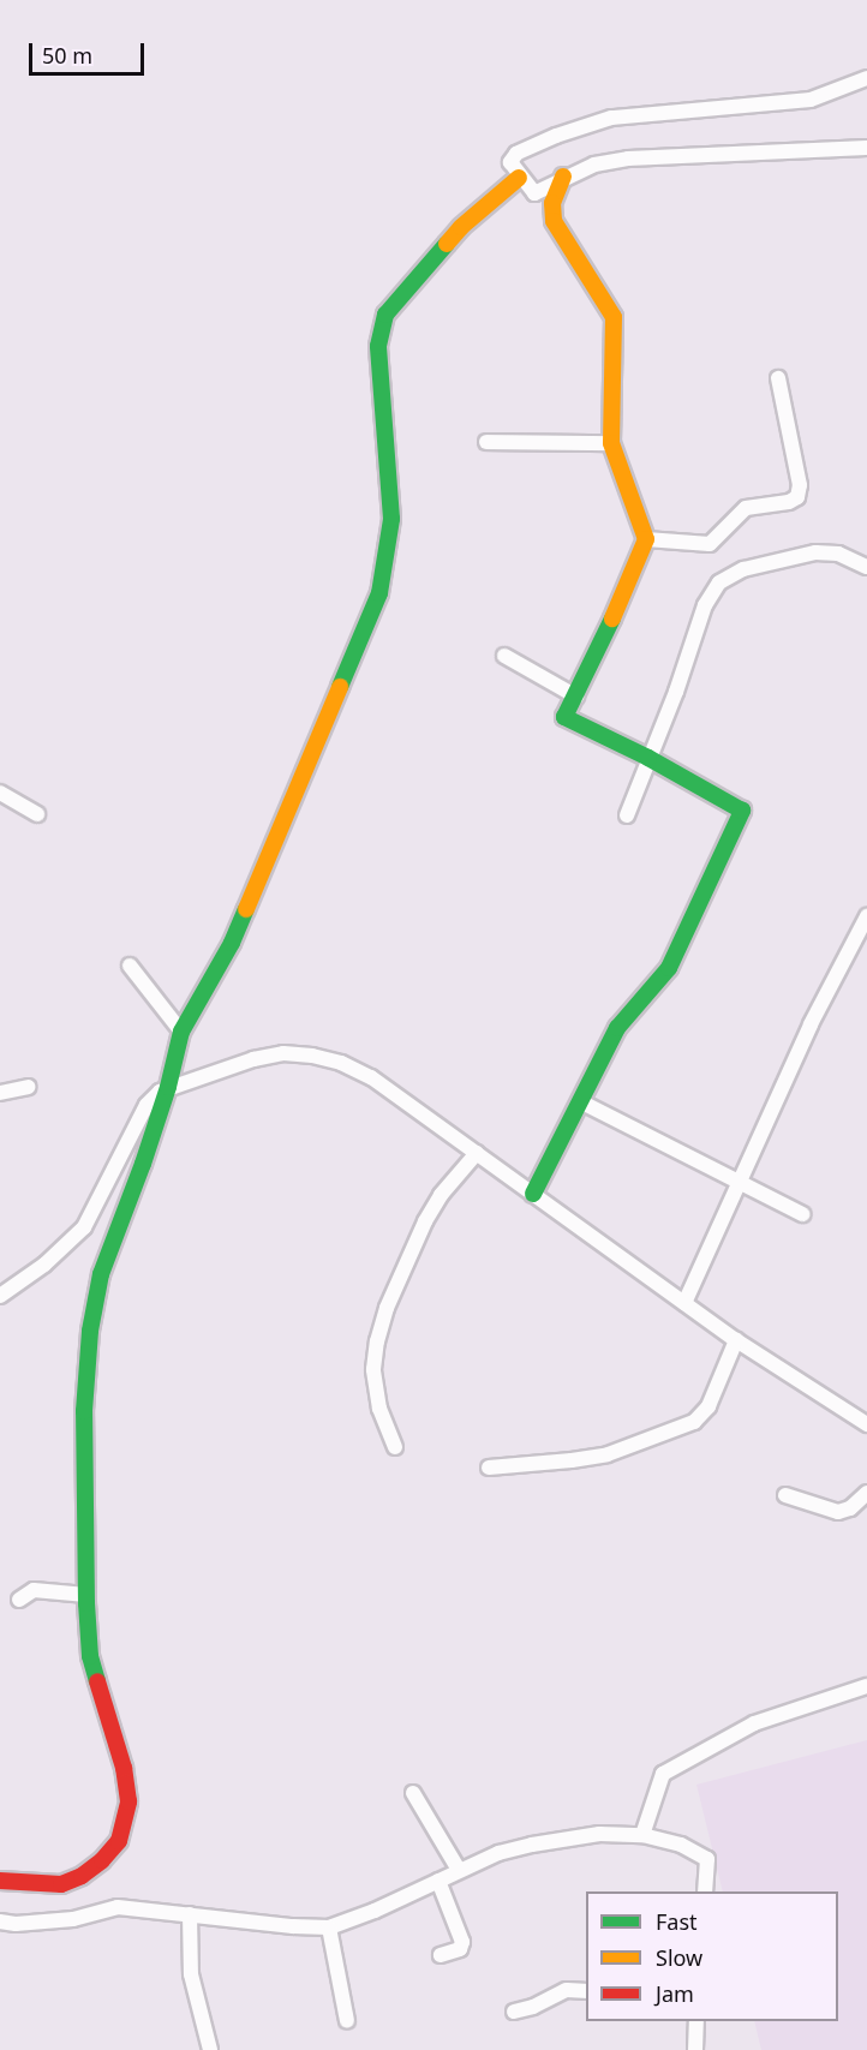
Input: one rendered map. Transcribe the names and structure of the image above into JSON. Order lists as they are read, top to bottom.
{
  "legend": ["Fast", "Slow", "Jam"],
  "scale_bar": "50 m"
}
